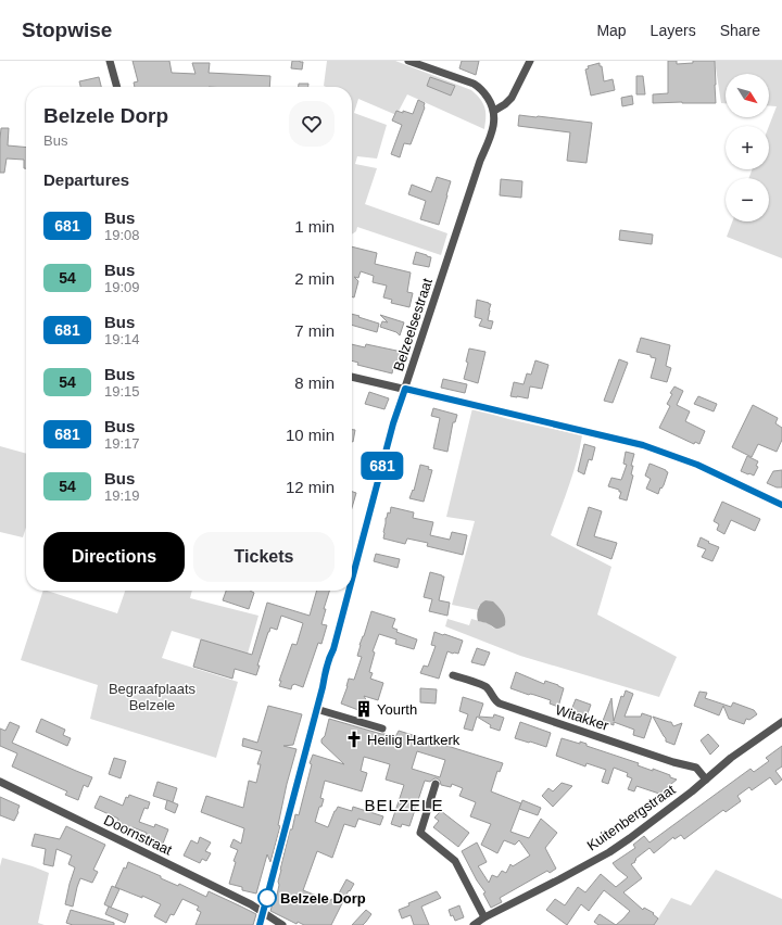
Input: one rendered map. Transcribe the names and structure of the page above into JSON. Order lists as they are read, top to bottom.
{
  "streets": {
    "street": [
      "Belzeelsestraat",
      "Witakker",
      "Kuitenbergstraat",
      "Doornstraat"
    ]
  },
  "crossings": [
    ["Belzeelsestraat", "Doornstraat"],
    ["Witakker", "Kuitenbergstraat"]
  ],
  "districts": ["BELZELE"],
  "parks": ["Begraafplaats Belzele"],
  "places": {
    "building": ["Yourth"],
    "church": ["Heilig Hartkerk"],
    "other": ["Belzele Dorp"]
  },
  "lines": ["bus line 681"],
  "north": "bottom right",
  "page": {
    "header": "Stopwise",
    "nav": ["Map", "Layers", "Share"],
    "on_map": "681",
    "map_buttons": ["+", "−"],
    "heading": [
      ["Belzele Dorp", "Bus"],
      "Departures"
    ],
    "list": [
      {
        "mark": "681",
        "name": "Bus",
        "note": "19:08",
        "value": "1 min"
      },
      {
        "mark": "54",
        "name": "Bus",
        "note": "19:09",
        "value": "2 min"
      },
      {
        "mark": "681",
        "name": "Bus",
        "note": "19:14",
        "value": "7 min"
      },
      {
        "mark": "54",
        "name": "Bus",
        "note": "19:15",
        "value": "8 min"
      },
      {
        "mark": "681",
        "name": "Bus",
        "note": "19:17",
        "value": "10 min"
      },
      {
        "mark": "54",
        "name": "Bus",
        "note": "19:19",
        "value": "12 min"
      }
    ],
    "buttons": ["Directions", "Tickets"]
  }
}
